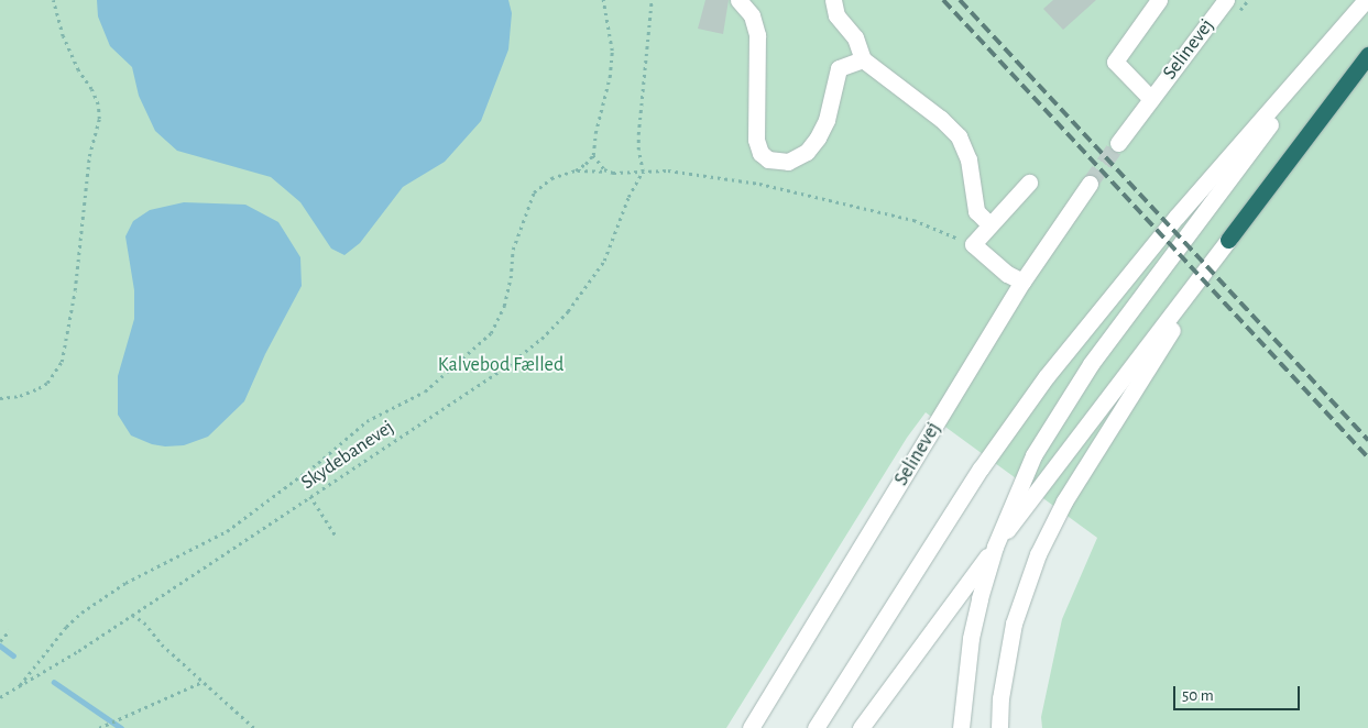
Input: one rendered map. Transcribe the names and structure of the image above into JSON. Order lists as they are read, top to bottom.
{
  "streets": {
    "street": ["Selinevej"],
    "path": ["Skydebanevej"]
  },
  "parks": ["Kalvebod Fælled"],
  "scale_bar": "50 m"
}
